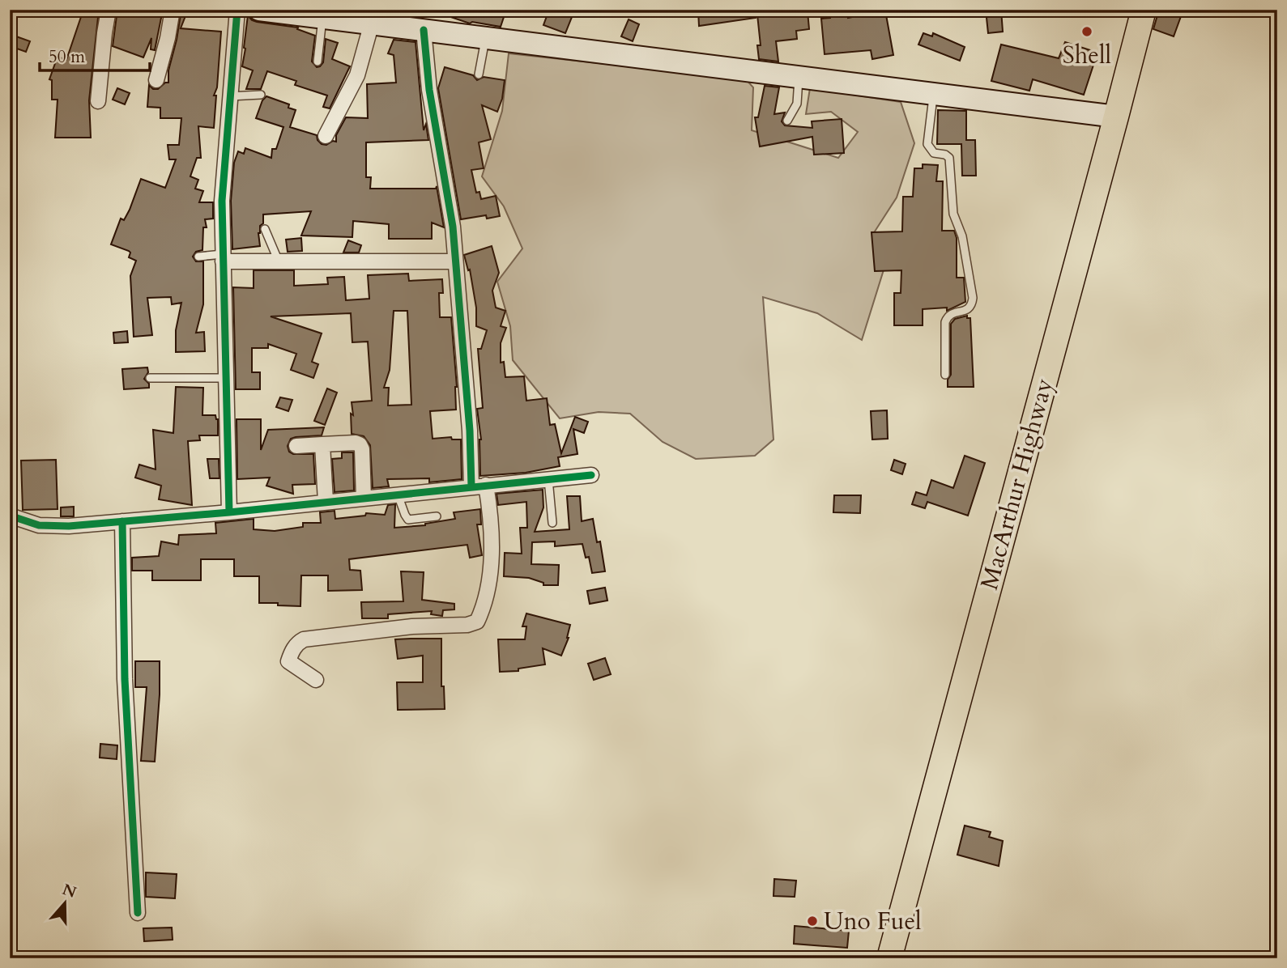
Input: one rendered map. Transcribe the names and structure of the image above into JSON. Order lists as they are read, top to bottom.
{
  "streets": {
    "highway": ["MacArthur Highway"]
  },
  "places": ["Shell", "Uno Fuel"],
  "scale_bar": "50 m",
  "north": "top"
}
